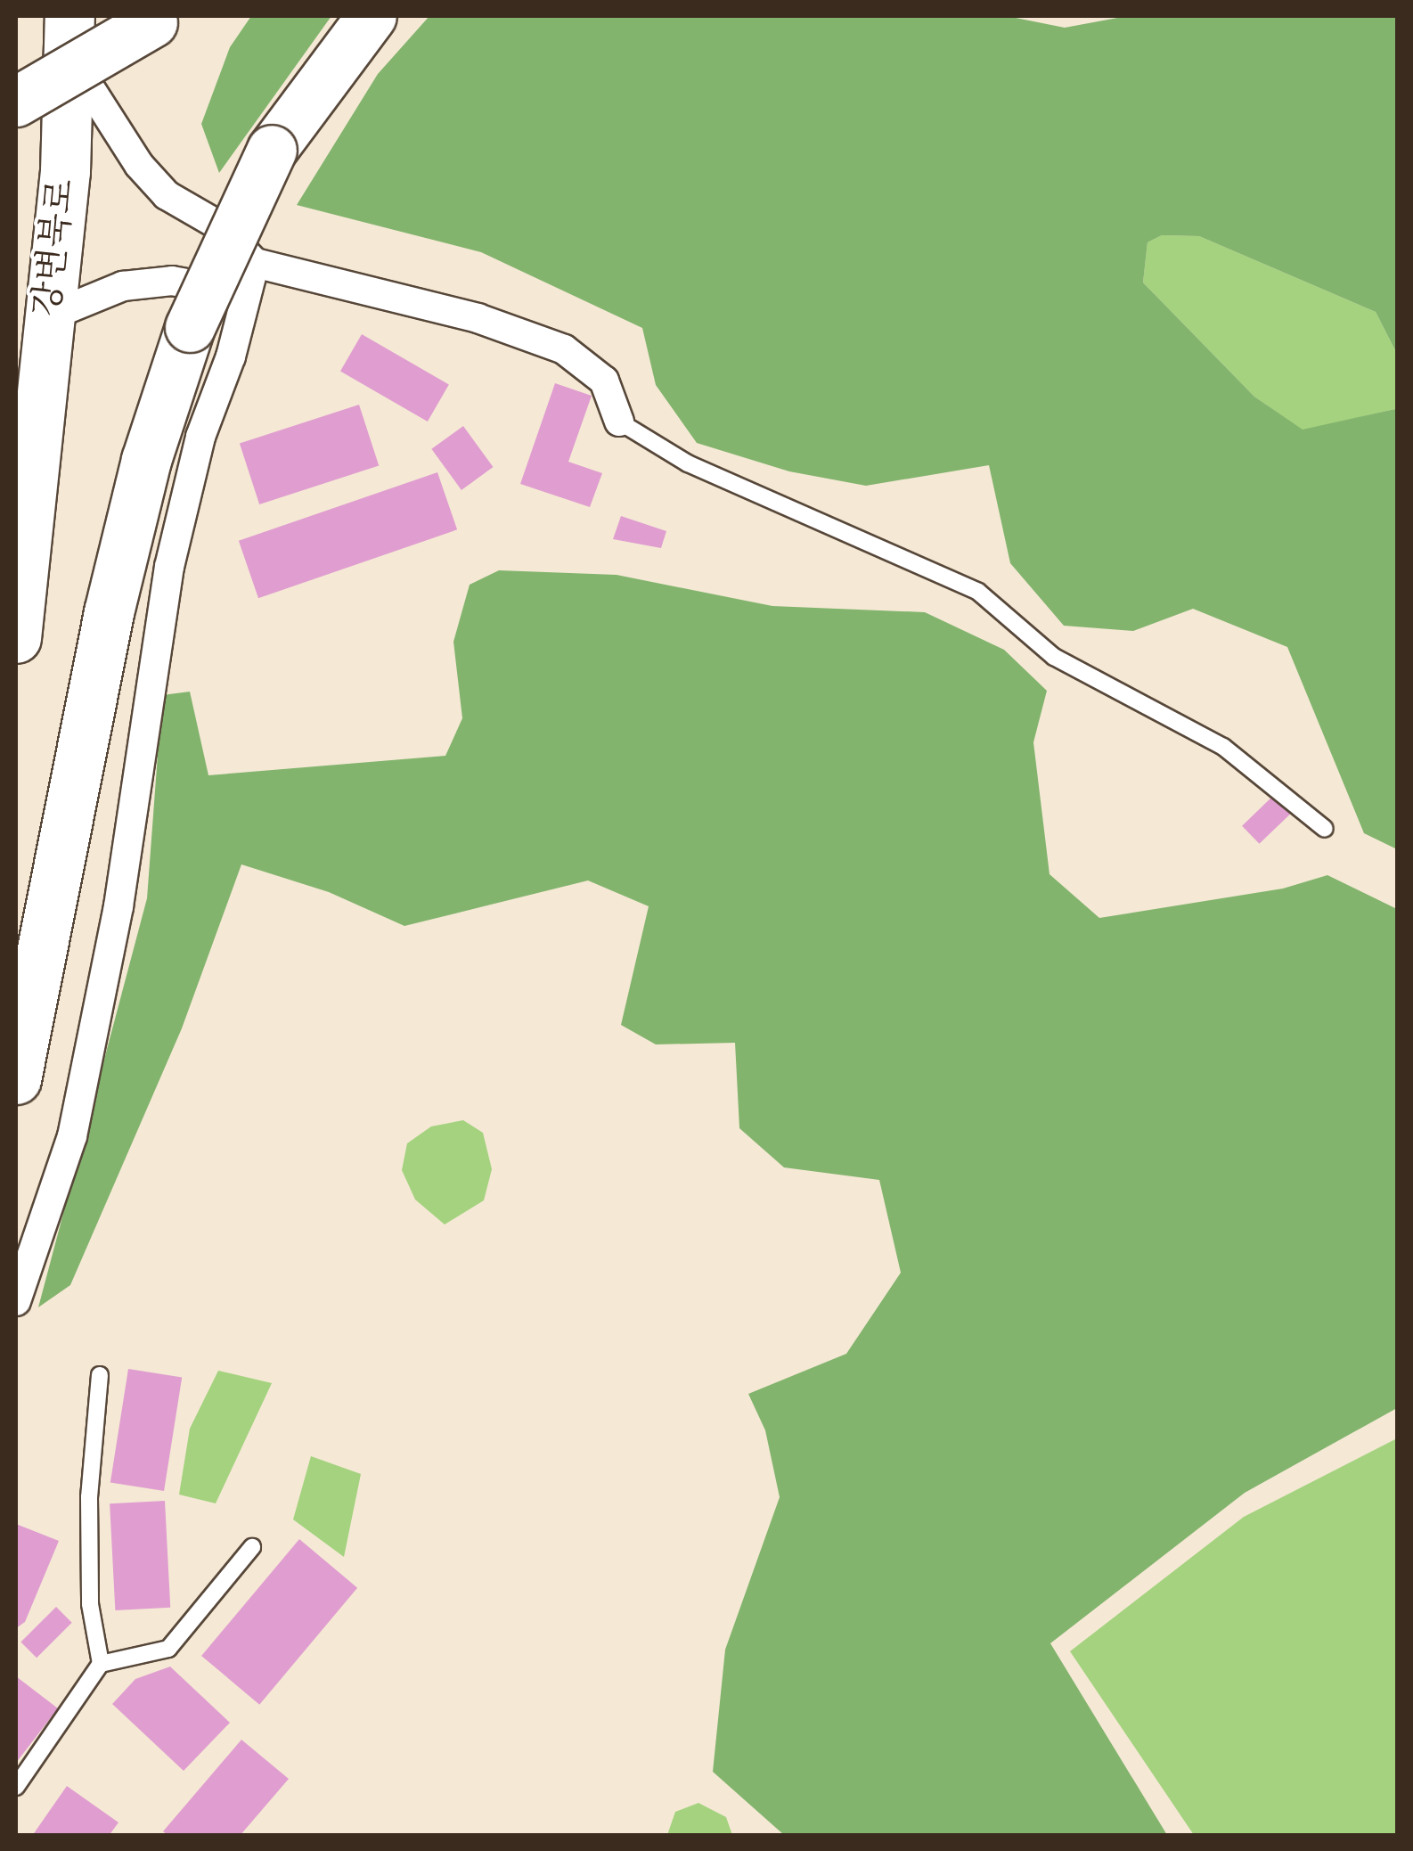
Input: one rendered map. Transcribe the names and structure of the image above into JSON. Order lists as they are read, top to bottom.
{
  "streets": {
    "highway": ["강변북로"]
  }
}
